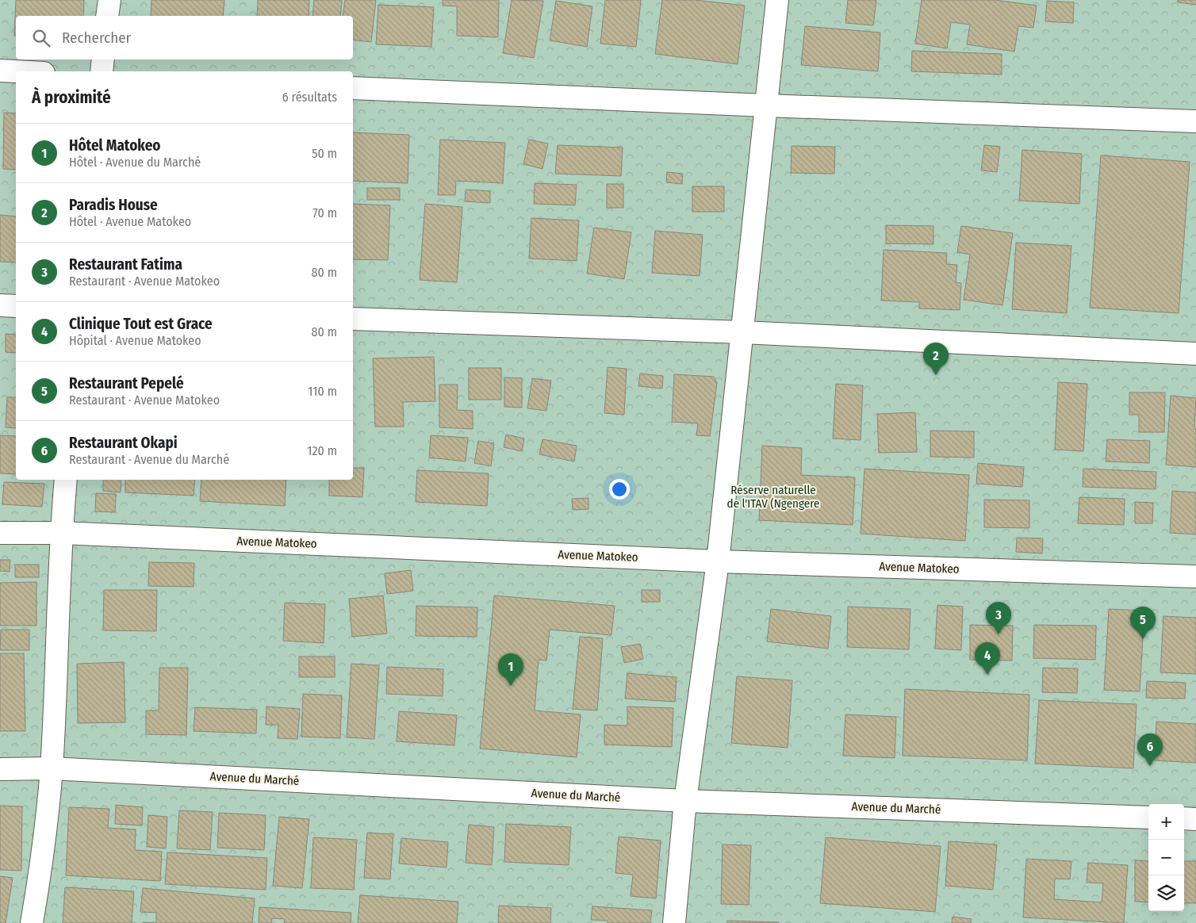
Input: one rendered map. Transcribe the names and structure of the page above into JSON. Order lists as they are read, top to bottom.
{
  "streets": {
    "street": ["Avenue Matokeo", "Avenue du Marché"]
  },
  "parks": ["Réserve naturelle de l'ITAV (Ngengere"],
  "page": {
    "search": "Rechercher",
    "heading": ["À proximité", "6 résultats"],
    "list": [
      {
        "mark": "1",
        "name": "Hôtel Matokeo",
        "note": "Hôtel · Avenue du Marché",
        "value": "50 m"
      },
      {
        "mark": "2",
        "name": "Paradis House",
        "note": "Hôtel · Avenue Matokeo",
        "value": "70 m"
      },
      {
        "mark": "3",
        "name": "Restaurant Fatima",
        "note": "Restaurant · Avenue Matokeo",
        "value": "80 m"
      },
      {
        "mark": "4",
        "name": "Clinique Tout est Grace",
        "note": "Hôpital · Avenue Matokeo",
        "value": "80 m"
      },
      {
        "mark": "5",
        "name": "Restaurant Pepelé",
        "note": "Restaurant · Avenue Matokeo",
        "value": "110 m"
      },
      {
        "mark": "6",
        "name": "Restaurant Okapi",
        "note": "Restaurant · Avenue du Marché",
        "value": "120 m"
      }
    ],
    "pins": [
      "2",
      "3",
      "5",
      "4",
      "1",
      "6"
    ],
    "map_buttons": ["+", "−"]
  }
}
